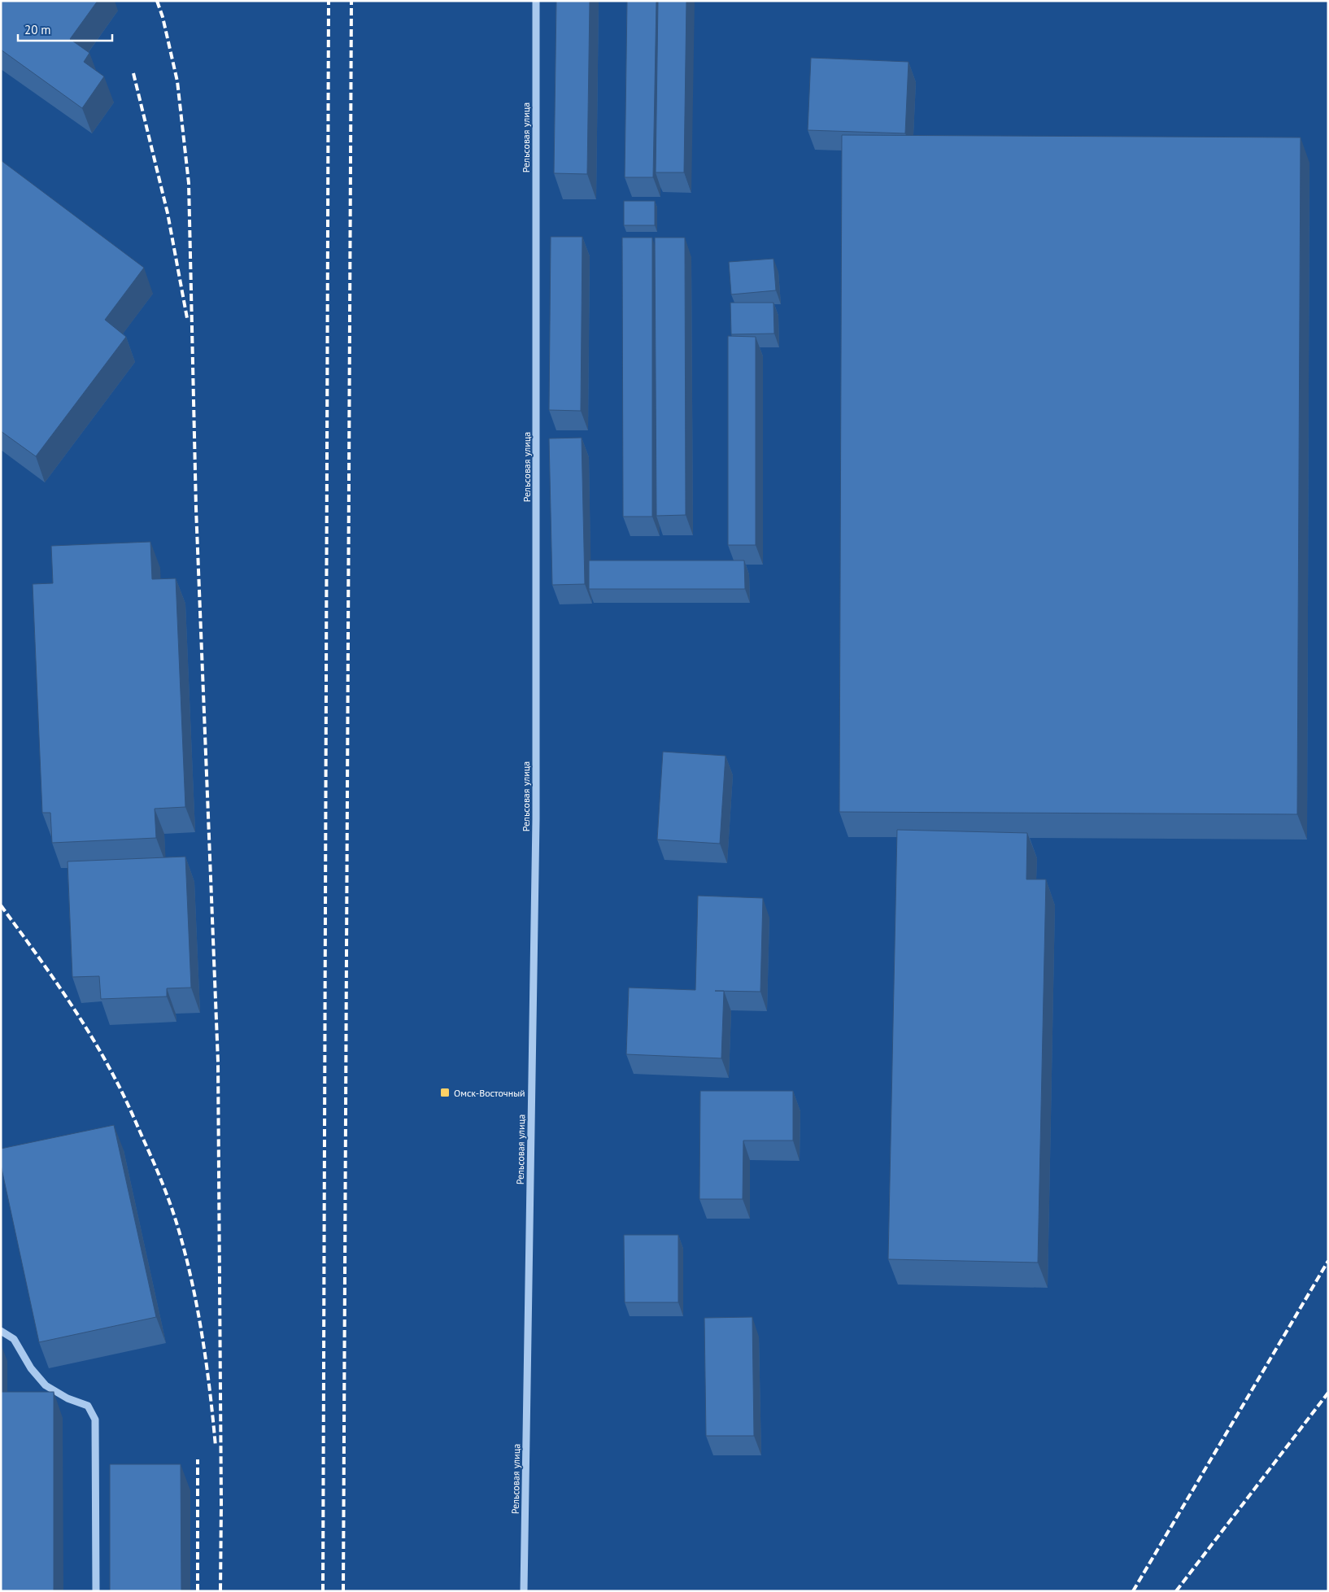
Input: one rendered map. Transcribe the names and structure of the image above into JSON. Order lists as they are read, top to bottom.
{
  "streets": {
    "street": ["Рельсовая улица"]
  },
  "places": {
    "transit": ["Омск-Восточный"]
  },
  "scale_bar": "20 m"
}
